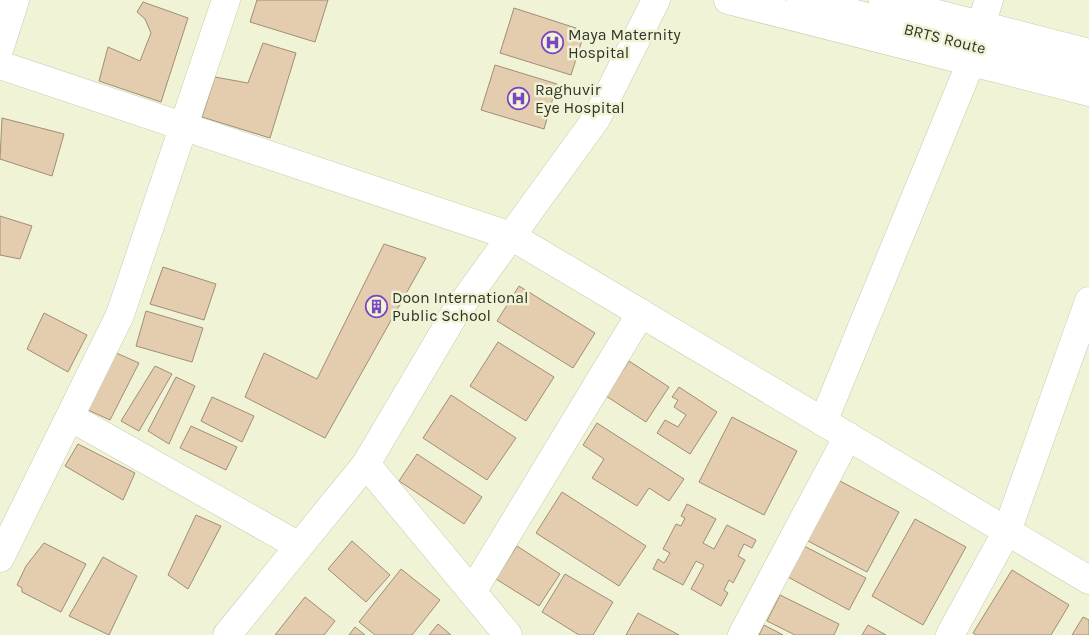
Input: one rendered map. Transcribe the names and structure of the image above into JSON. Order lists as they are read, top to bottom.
{
  "streets": {
    "street": ["BRTS Route"]
  },
  "places": {
    "hospital": ["Maya Maternity Hospital", "Raghuvir Eye Hospital"],
    "building": ["Doon International Public School"]
  }
}
